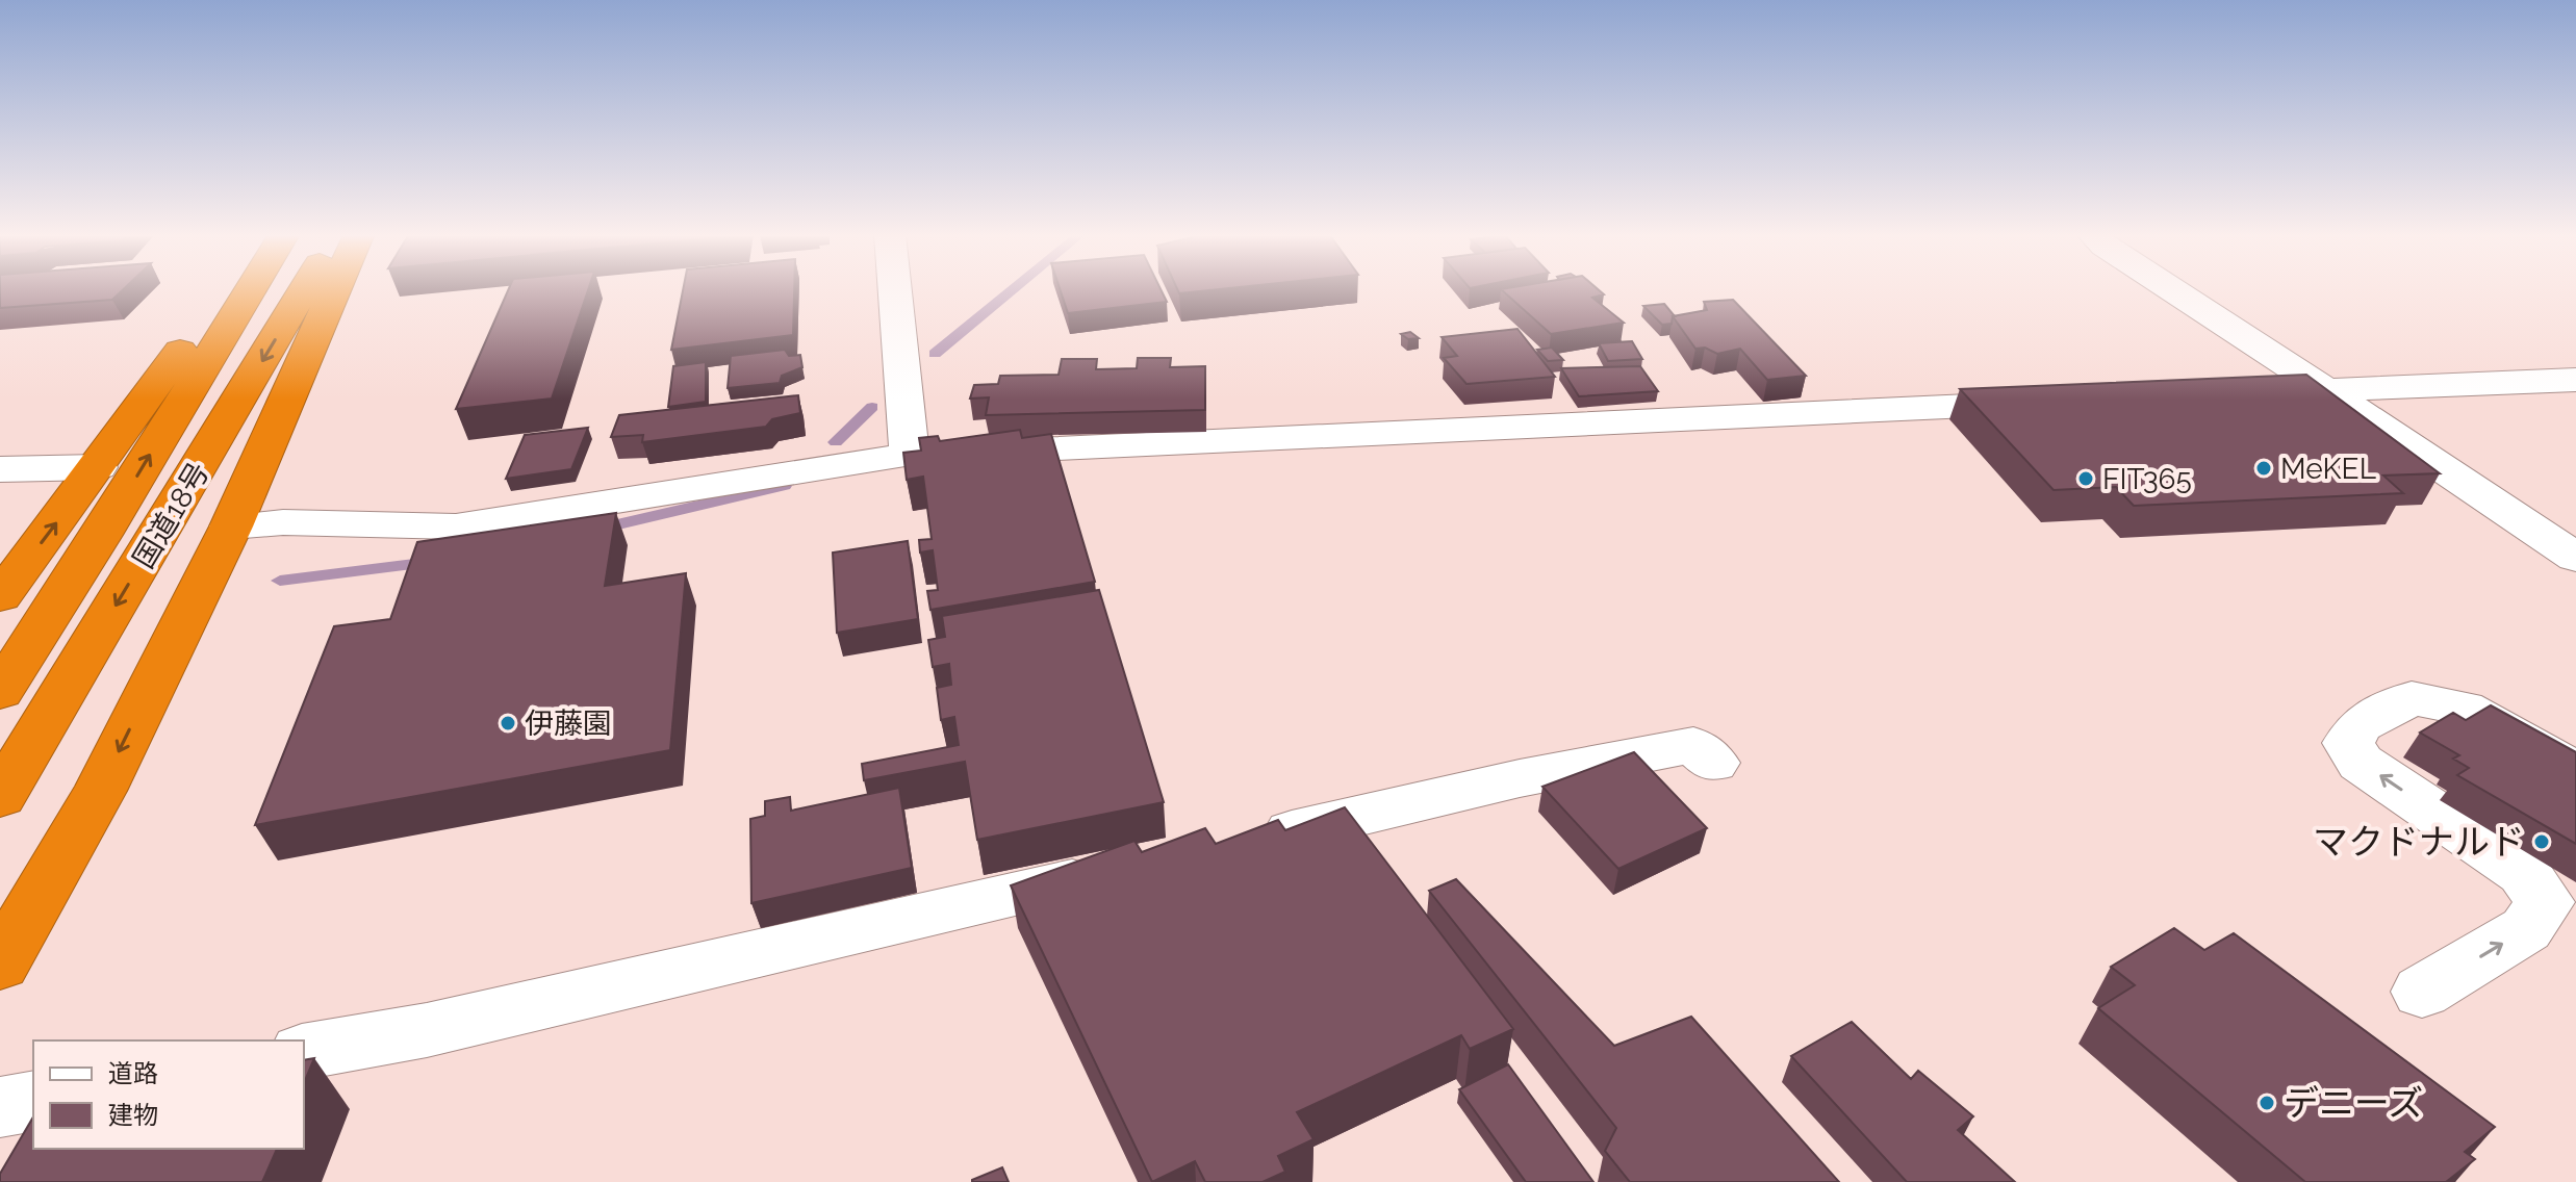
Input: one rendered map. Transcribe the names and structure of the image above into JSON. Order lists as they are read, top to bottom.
{
  "streets": {
    "highway": ["国道18号"]
  },
  "places": [
    "MeKEL",
    "FIT365",
    "伊藤園",
    "マクドナルド",
    "デニーズ"
  ],
  "legend": ["道路", "建物"]
}
